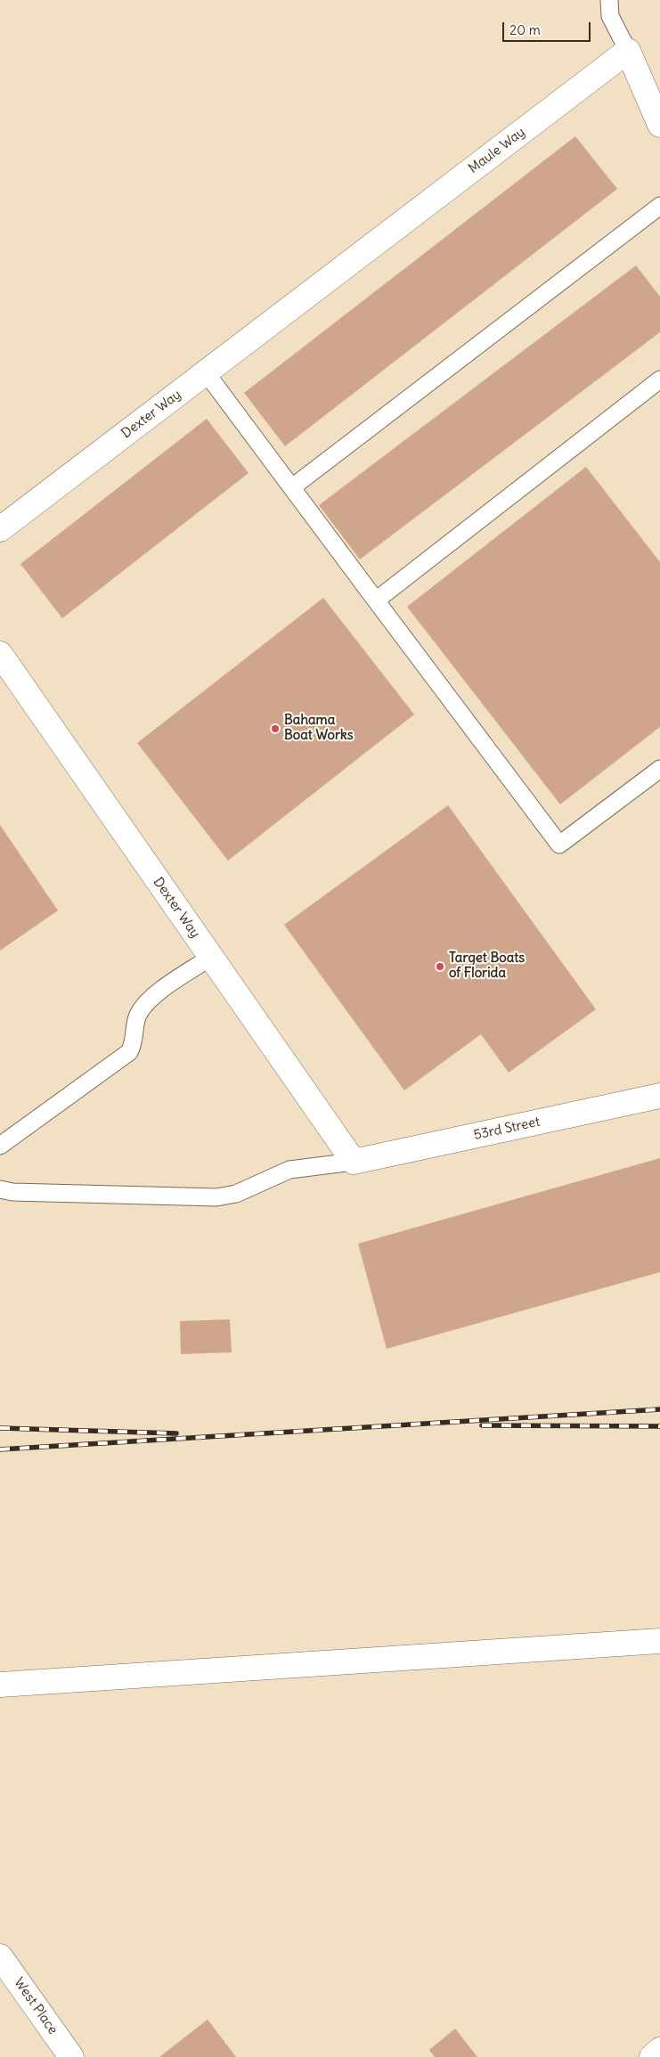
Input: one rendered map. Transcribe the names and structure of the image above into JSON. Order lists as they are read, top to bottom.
{
  "streets": {
    "street": [
      "Maule Way",
      "Dexter Way",
      "53rd Street",
      "West Place"
    ]
  },
  "crossings": [
    ["Maule Way", "Dexter Way"],
    ["Dexter Way", "53rd Street"]
  ],
  "places": ["Bahama Boat Works", "Target Boats of Florida"],
  "scale_bar": "20 m"
}
